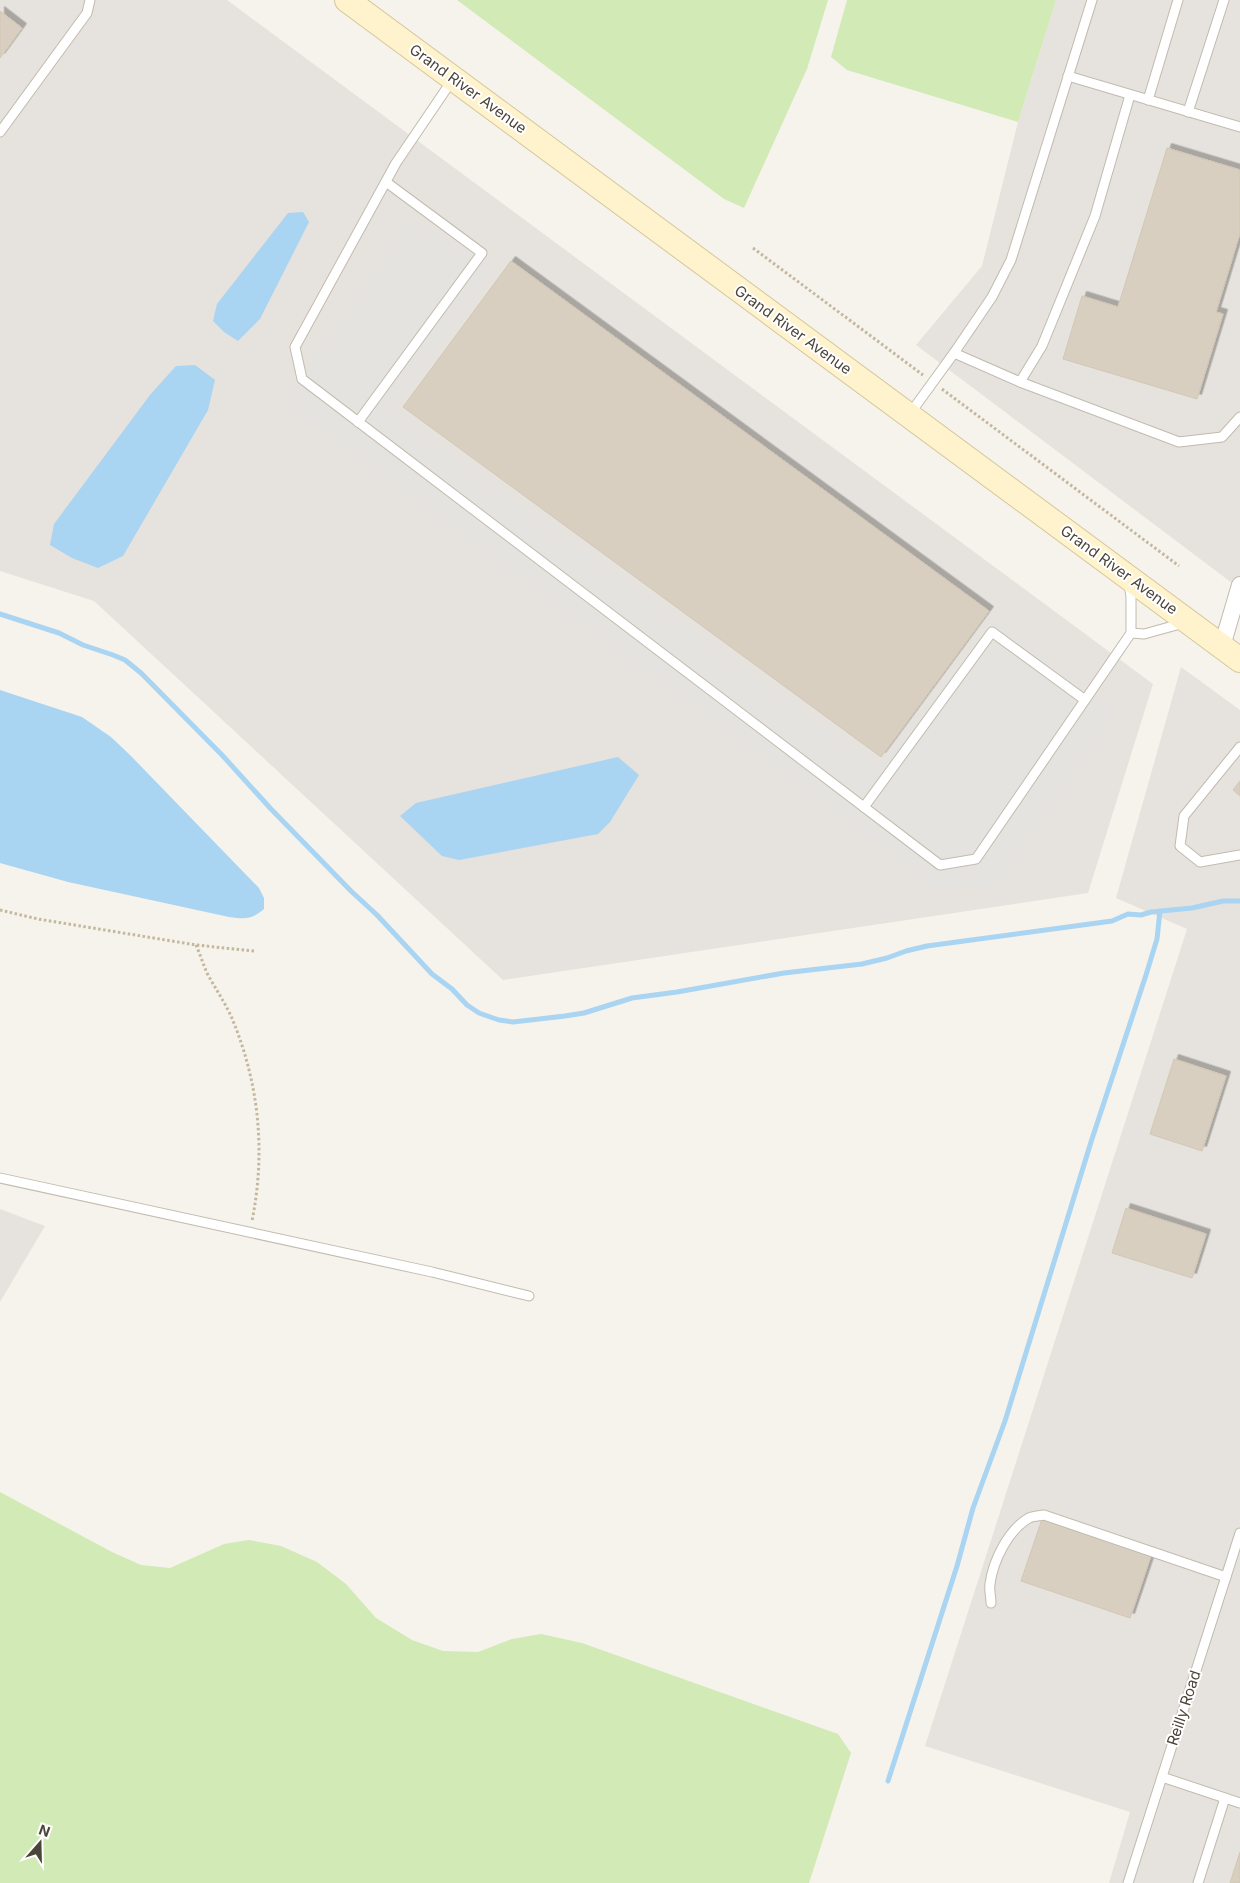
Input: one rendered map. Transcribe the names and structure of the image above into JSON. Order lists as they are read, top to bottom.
{
  "streets": {
    "main road": ["Grand River Avenue"],
    "lane": ["Reilly Road"]
  },
  "north": "top"
}
